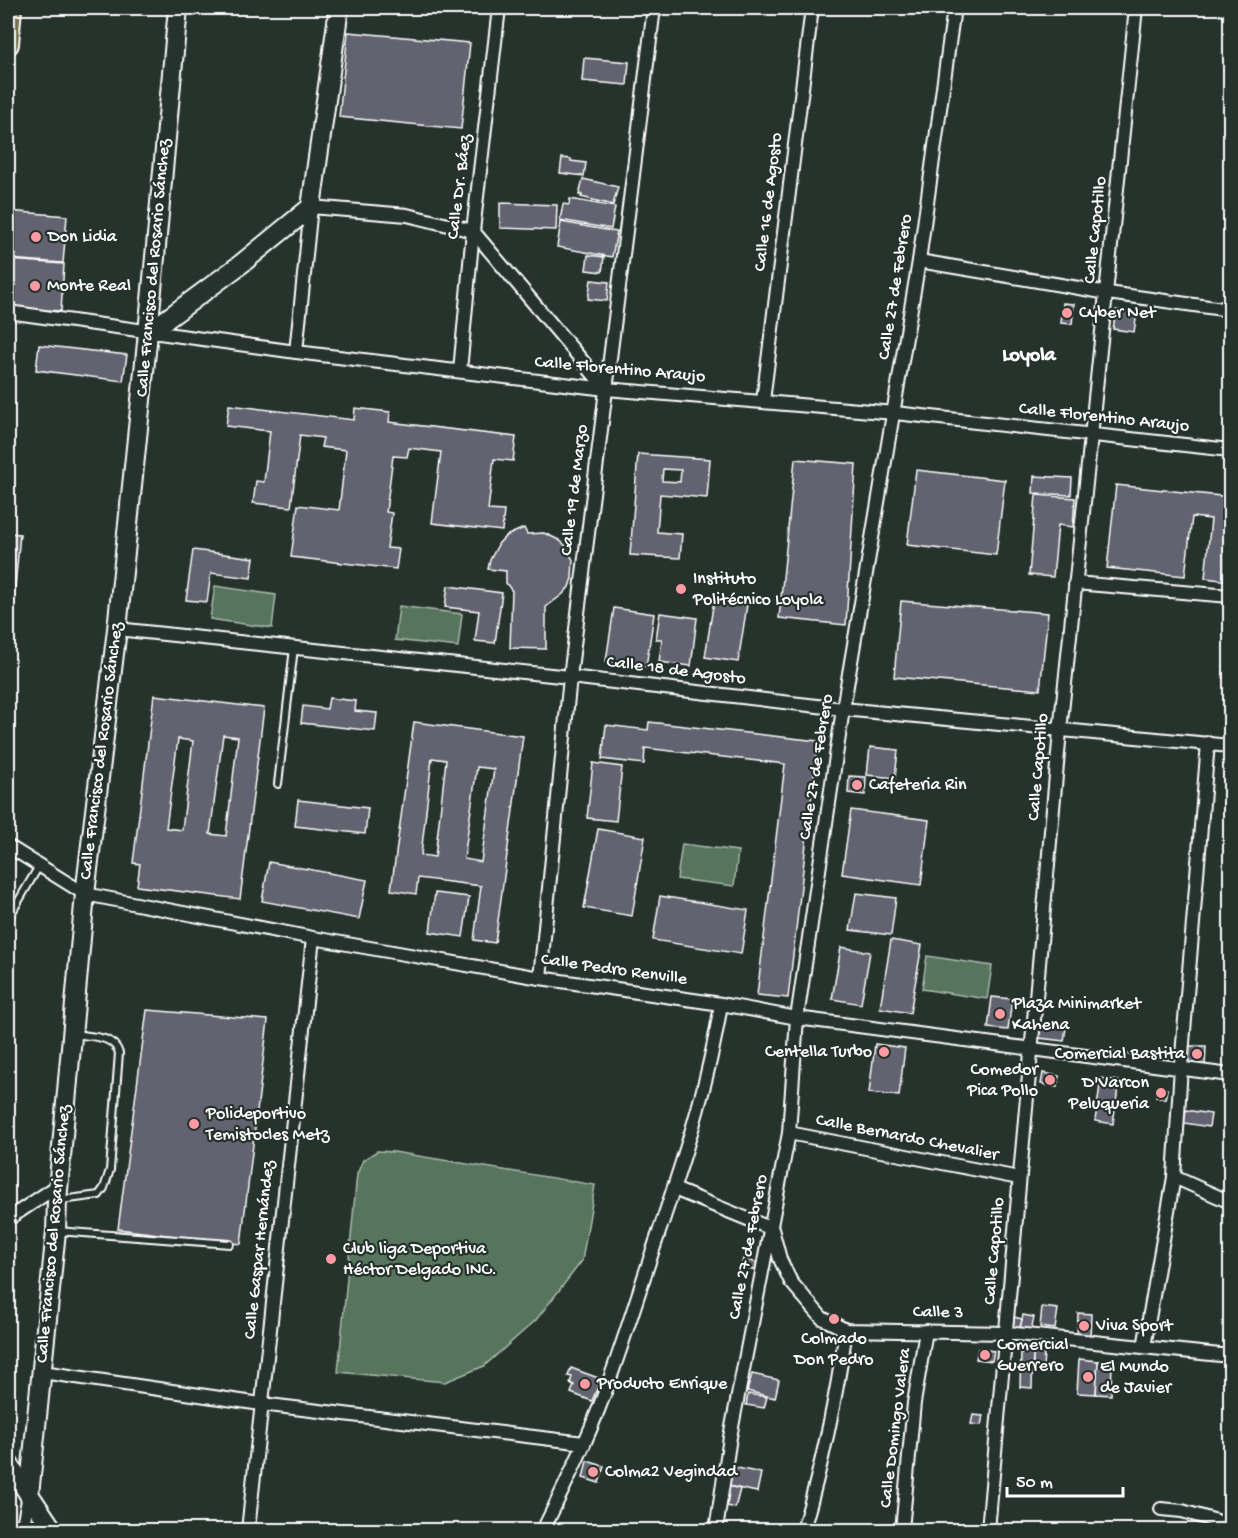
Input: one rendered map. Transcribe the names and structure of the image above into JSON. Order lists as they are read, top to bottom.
{
  "streets": {
    "street": [
      "Calle Dr. Báez",
      "Calle 16 de Agosto",
      "Calle Capotillo",
      "Calle Francisco del Rosario Sánchez",
      "Calle 27 de Febrero",
      "Calle Florentino Araujo",
      "Calle 19 de Marzo",
      "Calle 18 de Agosto",
      "Calle Pedro Renville",
      "Calle Bernardo Chevalier",
      "Calle Gaspar Hernández",
      "Calle 3",
      "Calle Domingo Valera"
    ]
  },
  "crossings": [
    ["Calle Dr. Báez", "Calle Florentino Araujo"],
    ["Calle 16 de Agosto", "Calle Florentino Araujo"],
    ["Calle Capotillo", "Calle Florentino Araujo"],
    ["Calle Capotillo", "Calle 18 de Agosto"],
    ["Calle Capotillo", "Calle Pedro Renville"],
    ["Calle Capotillo", "Calle Bernardo Chevalier"],
    ["Calle Capotillo", "Calle 3"],
    ["Calle Francisco del Rosario Sánchez", "Calle Florentino Araujo"],
    ["Calle Francisco del Rosario Sánchez", "Calle 18 de Agosto"],
    ["Calle Francisco del Rosario Sánchez", "Calle Pedro Renville"],
    ["Calle 27 de Febrero", "Calle Florentino Araujo"],
    ["Calle 27 de Febrero", "Calle 18 de Agosto"],
    ["Calle 27 de Febrero", "Calle Pedro Renville"],
    ["Calle 27 de Febrero", "Calle Bernardo Chevalier"],
    ["Calle 27 de Febrero", "Calle 3"],
    ["Calle Florentino Araujo", "Calle 19 de Marzo"],
    ["Calle 19 de Marzo", "Calle 18 de Agosto"],
    ["Calle 19 de Marzo", "Calle Pedro Renville"],
    ["Calle Pedro Renville", "Calle Gaspar Hernández"],
    ["Calle 3", "Calle Domingo Valera"]
  ],
  "districts": ["Loyola"],
  "places": [
    "Don Lidia",
    "Monte Real",
    "Cyber Net",
    "Instituto Politécnico Loyola",
    "Cafeteria Rin",
    "Plaza Minimarket Kahena",
    "Centella Turbo",
    "Comercial Bastita",
    "Comedor Pica Pollo",
    "D'Varcon Peluqueria",
    "Polideportivo Temistocles Metz",
    "Club liga Deportiva Héctor Delgado INC.",
    "Colmado Don Pedro",
    "Viva Sport",
    "Comercial Guerrero",
    "El Mundo de Javier",
    "Producto Enrique",
    "Colma2 Vegindad"
  ],
  "scale_bar": "50 m"
}
